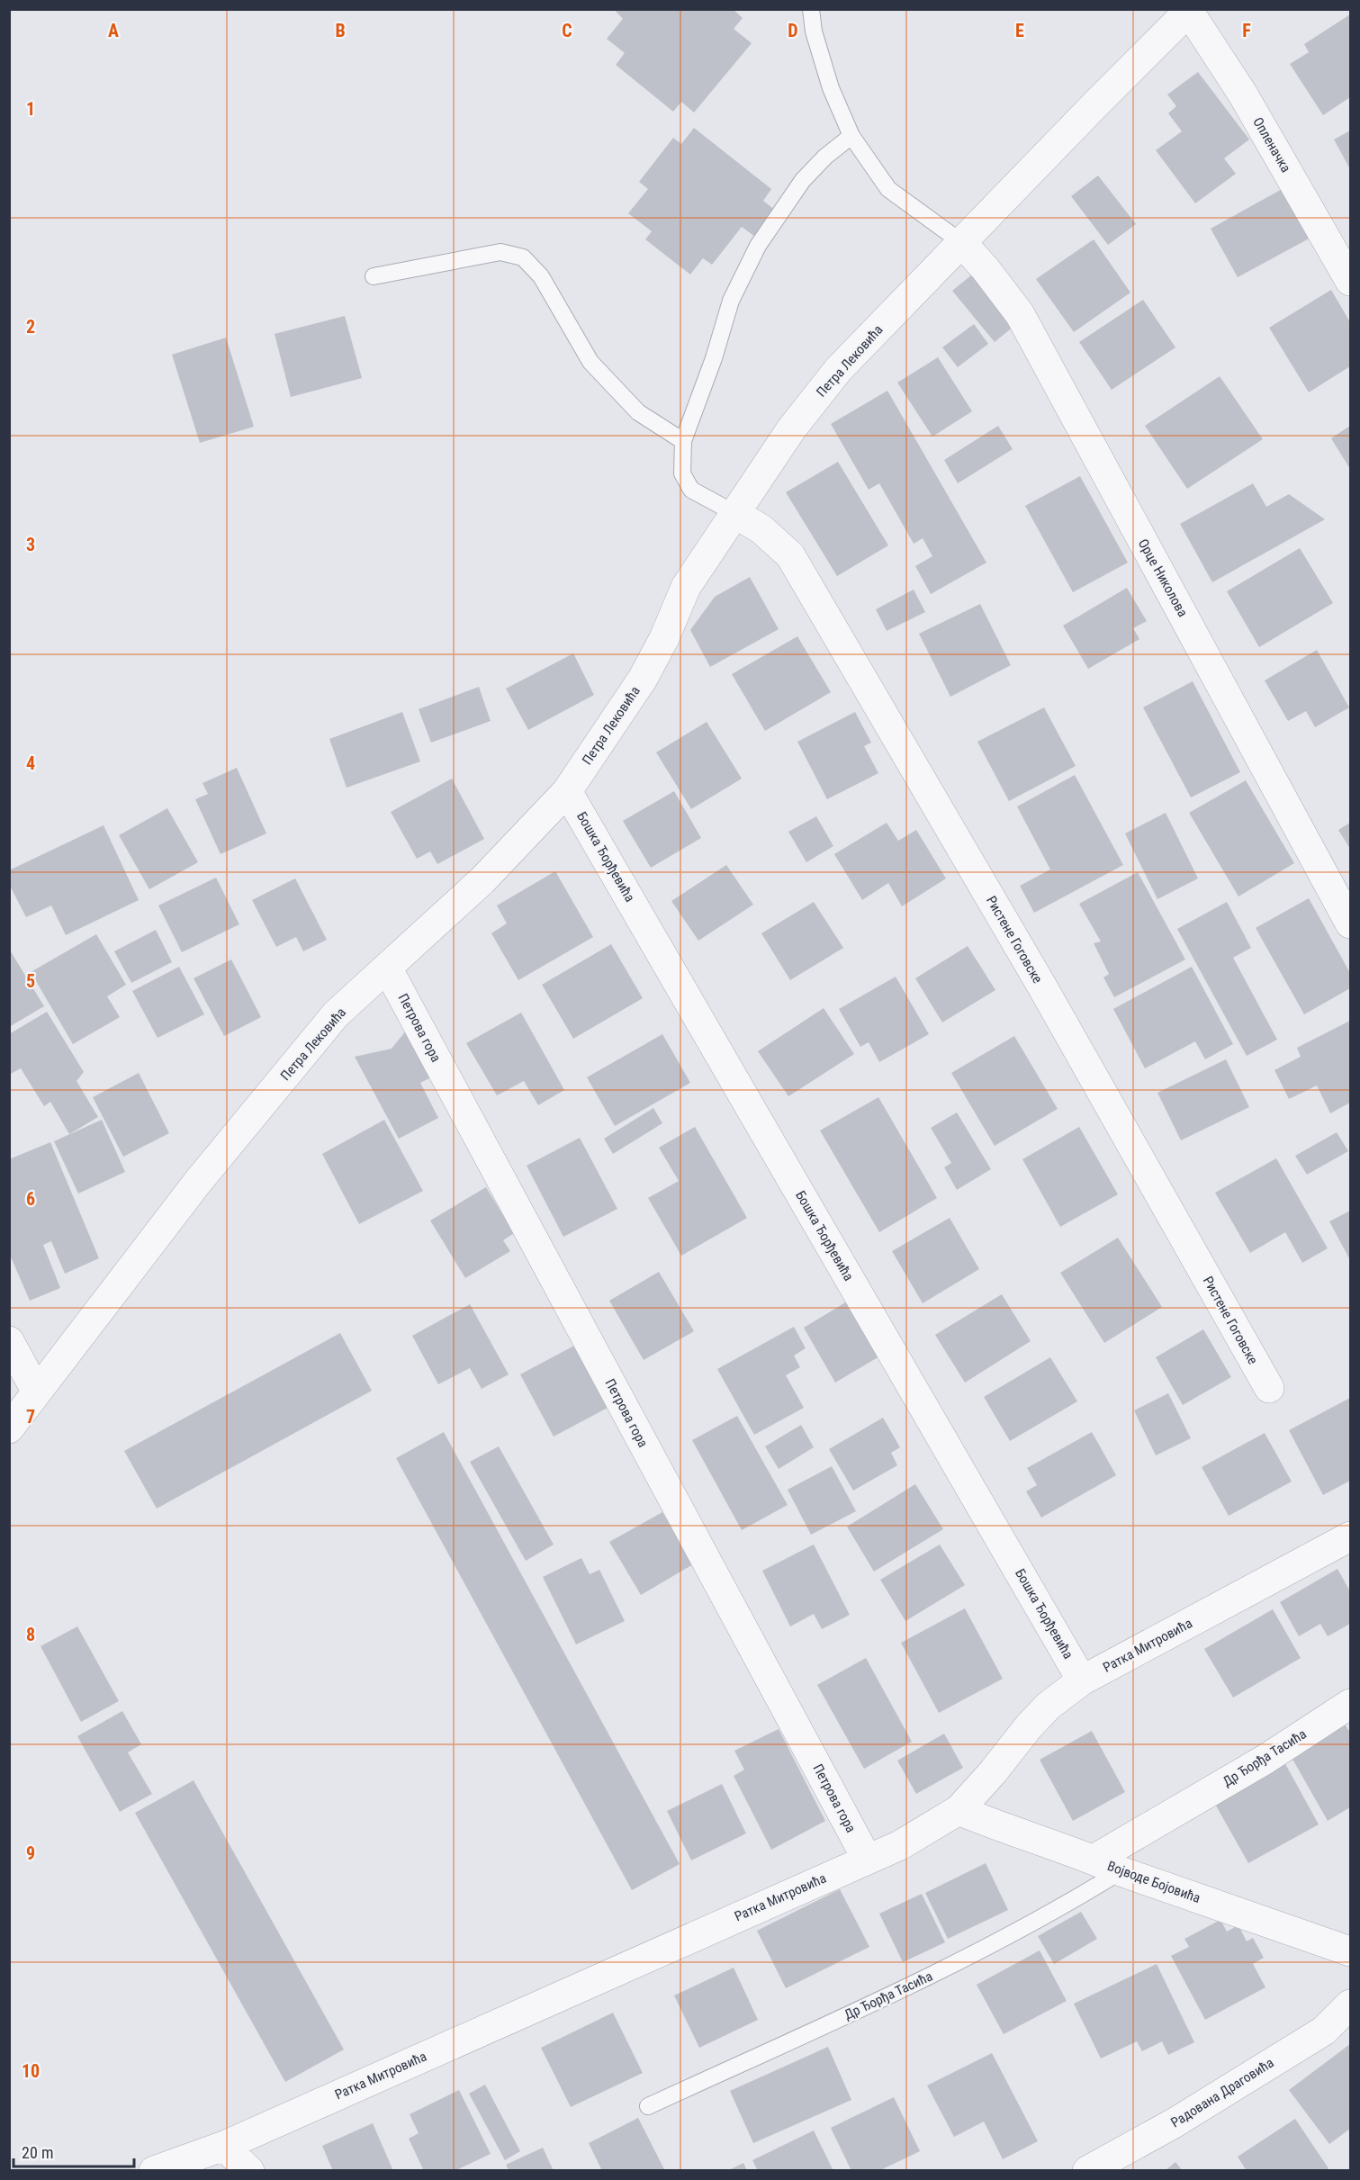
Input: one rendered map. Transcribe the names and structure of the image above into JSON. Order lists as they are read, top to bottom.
{
  "streets": {
    "street": [
      "Опленачка",
      "Петра Лековића",
      "Орце Николова",
      "Бошка Ђорђевића",
      "Ристене Гоговске",
      "Петрова гора",
      "Ратка Митровића",
      "Др Ђорђа Тасића",
      "Војводе Бојовића",
      "Радована Драговића"
    ]
  },
  "crossings": [
    ["Опленачка", "Петра Лековића"],
    ["Петра Лековића", "Орце Николова"],
    ["Петра Лековића", "Бошка Ђорђевића"],
    ["Петра Лековића", "Ристене Гоговске"],
    ["Петра Лековића", "Петрова гора"],
    ["Бошка Ђорђевића", "Ратка Митровића"],
    ["Петрова гора", "Ратка Митровића"],
    ["Ратка Митровића", "Војводе Бојовића"],
    ["Др Ђорђа Тасића", "Војводе Бојовића"]
  ],
  "scale_bar": "20 m",
  "grid": {
    "columns": [
      "A",
      "B",
      "C",
      "D",
      "E",
      "F"
    ],
    "rows": [
      "1",
      "2",
      "3",
      "4",
      "5",
      "6",
      "7",
      "8",
      "9",
      "10"
    ]
  }
}
